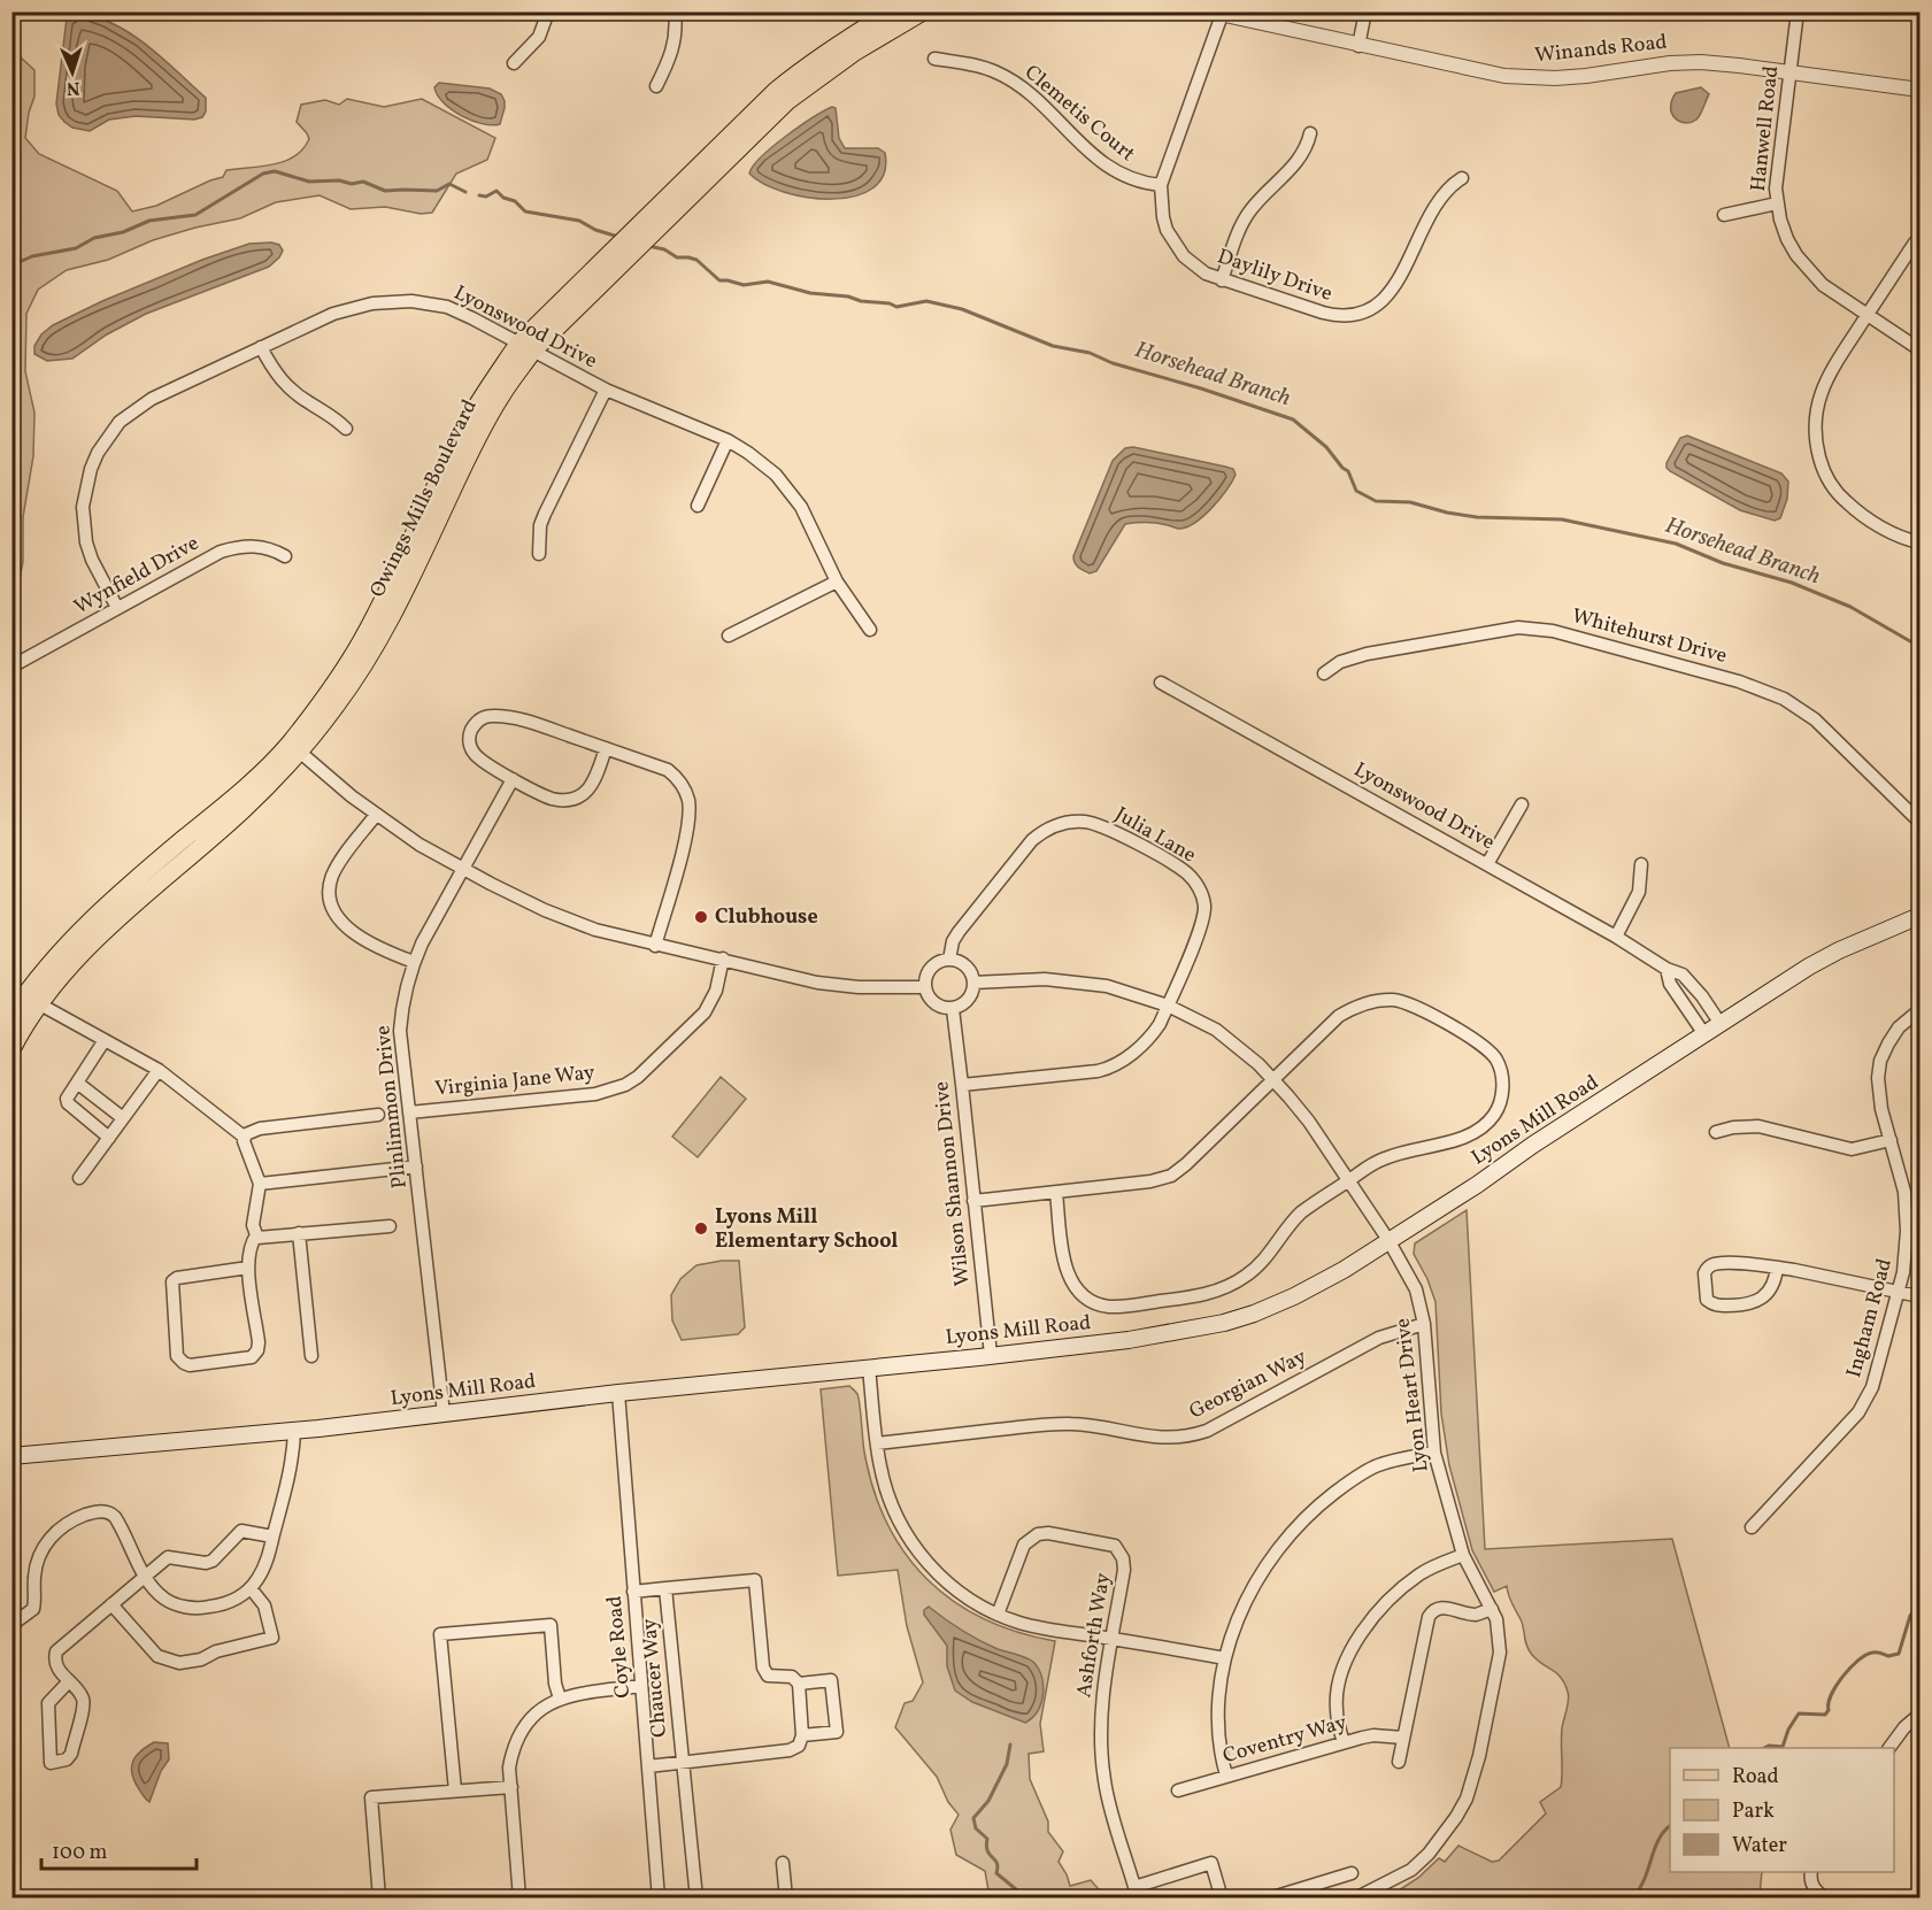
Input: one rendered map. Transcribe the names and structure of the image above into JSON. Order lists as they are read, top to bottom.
{
  "streets": {
    "main road": ["Owings Mills Boulevard", "Lyons Mill Road"],
    "street": [
      "Winands Road",
      "Clemetis Court",
      "Hanwell Road",
      "Daylily Drive",
      "Lyonswood Drive",
      "Wynfield Drive",
      "Whitehurst Drive",
      "Julia Lane",
      "Virginia Jane Way",
      "Plinlimmon Drive",
      "Wilson Shannon Drive",
      "Ingham Road",
      "Georgian Way",
      "Lyon Heart Drive",
      "Ashforth Way",
      "Coyle Road",
      "Chaucer Way",
      "Coventry Way"
    ]
  },
  "crossings": [
    ["Winands Road", "Hanwell Road"],
    ["Winands Road", "Daylily Drive"],
    ["Clemetis Court", "Daylily Drive"],
    ["Lyonswood Drive", "Owings Mills Boulevard"],
    ["Lyonswood Drive", "Wynfield Drive"],
    ["Lyonswood Drive", "Lyons Mill Road"],
    ["Julia Lane", "Wilson Shannon Drive"],
    ["Julia Lane", "Lyon Heart Drive"],
    ["Virginia Jane Way", "Plinlimmon Drive"],
    ["Plinlimmon Drive", "Lyons Mill Road"],
    ["Lyons Mill Road", "Wilson Shannon Drive"],
    ["Lyons Mill Road", "Lyon Heart Drive"],
    ["Lyons Mill Road", "Coyle Road"],
    ["Wilson Shannon Drive", "Lyon Heart Drive"],
    ["Georgian Way", "Lyon Heart Drive"],
    ["Coyle Road", "Chaucer Way"]
  ],
  "water": ["Horsehead Branch"],
  "places": ["Clubhouse", "Lyons Mill Elementary School"],
  "legend": ["Road", "Park", "Water"],
  "scale_bar": "100 m",
  "north": "bottom"
}
